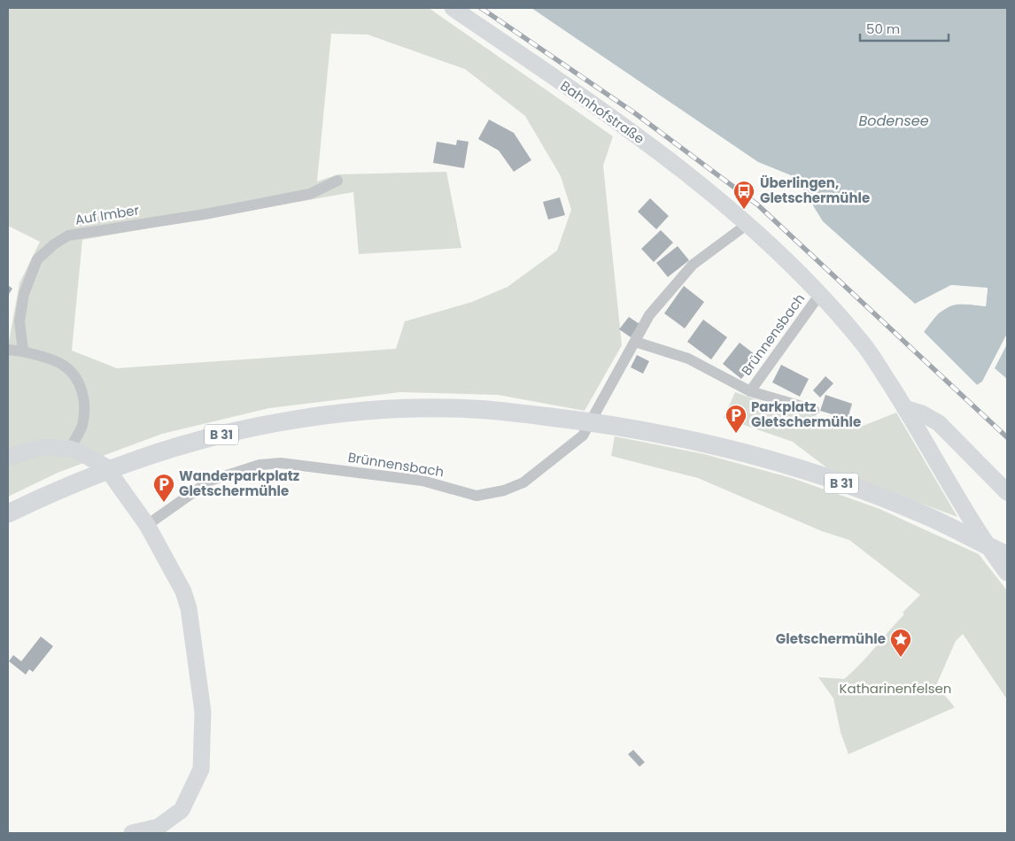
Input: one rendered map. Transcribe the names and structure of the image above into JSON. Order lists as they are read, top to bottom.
{
  "streets": {
    "main road": ["B 31"],
    "street": ["Bahnhofstraße", "Auf Imber", "Brünnensbach"]
  },
  "crossings": [
    ["Bahnhofstraße", "Brünnensbach"]
  ],
  "water": ["Bodensee"],
  "parks": ["Katharinenfelsen"],
  "places": {
    "bus stop": ["Überlingen, Gletschermühle"],
    "parking": ["Parkplatz Gletschermühle", "Wanderparkplatz Gletschermühle"],
    "place": ["Gletschermühle"]
  },
  "scale_bar": "50 m"
}
